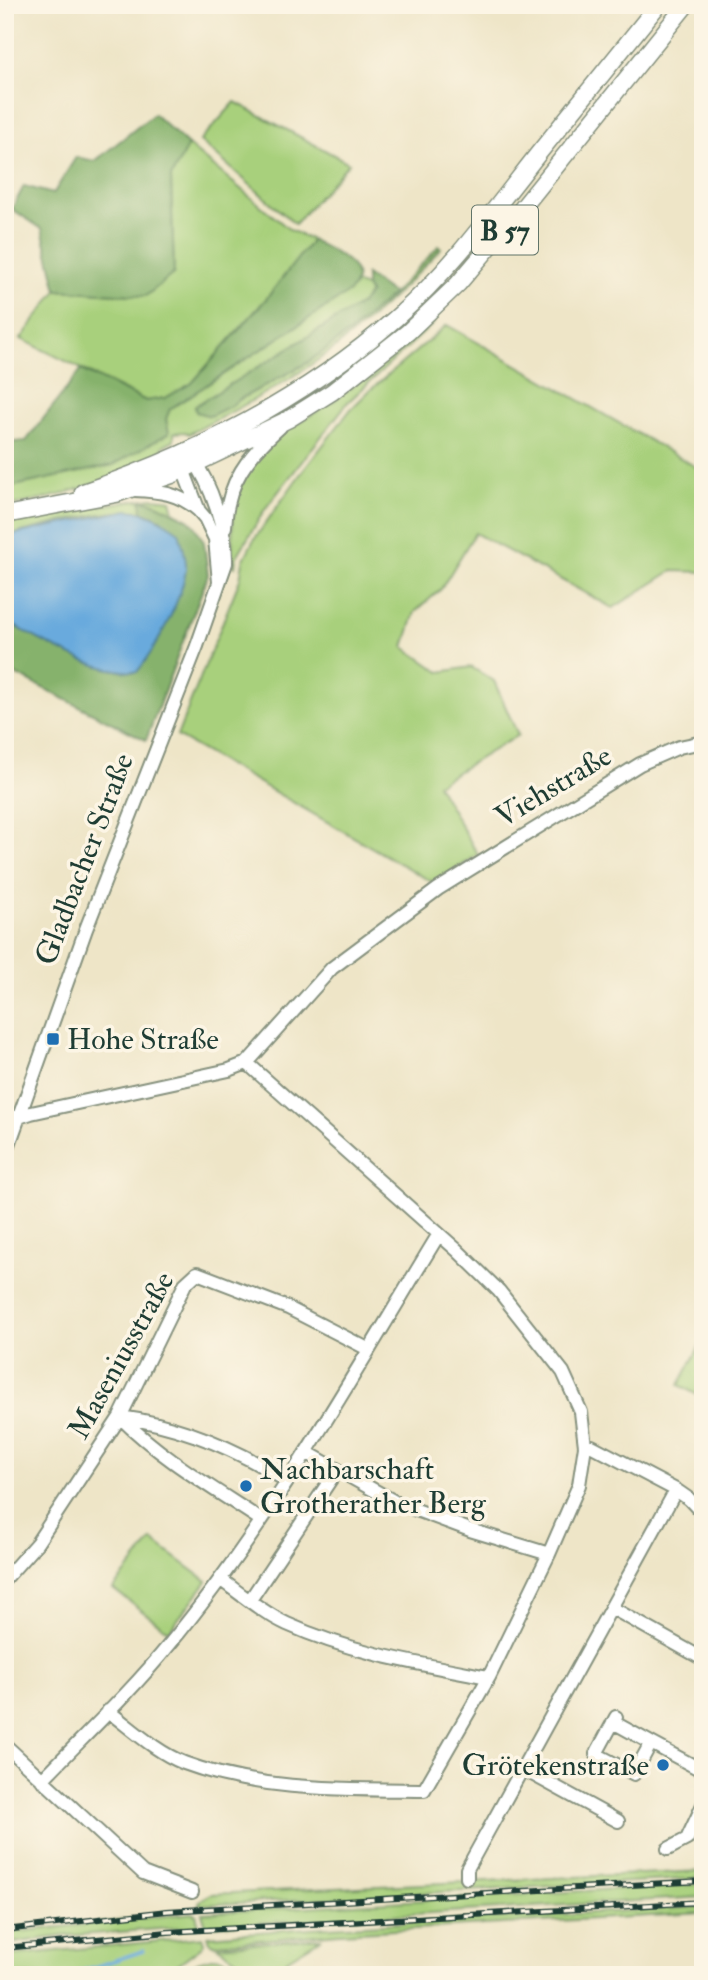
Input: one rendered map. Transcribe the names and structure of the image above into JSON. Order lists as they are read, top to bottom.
{
  "streets": {
    "main road": ["B 57"],
    "street": ["Viehstraße", "Gladbacher Straße", "Maseniusstraße"]
  },
  "crossings": [
    ["B 57", "Gladbacher Straße"]
  ],
  "places": {
    "transit": ["Hohe Straße"],
    "other": ["Nachbarschaft Grotherather Berg", "Grötekenstraße"]
  }
}
